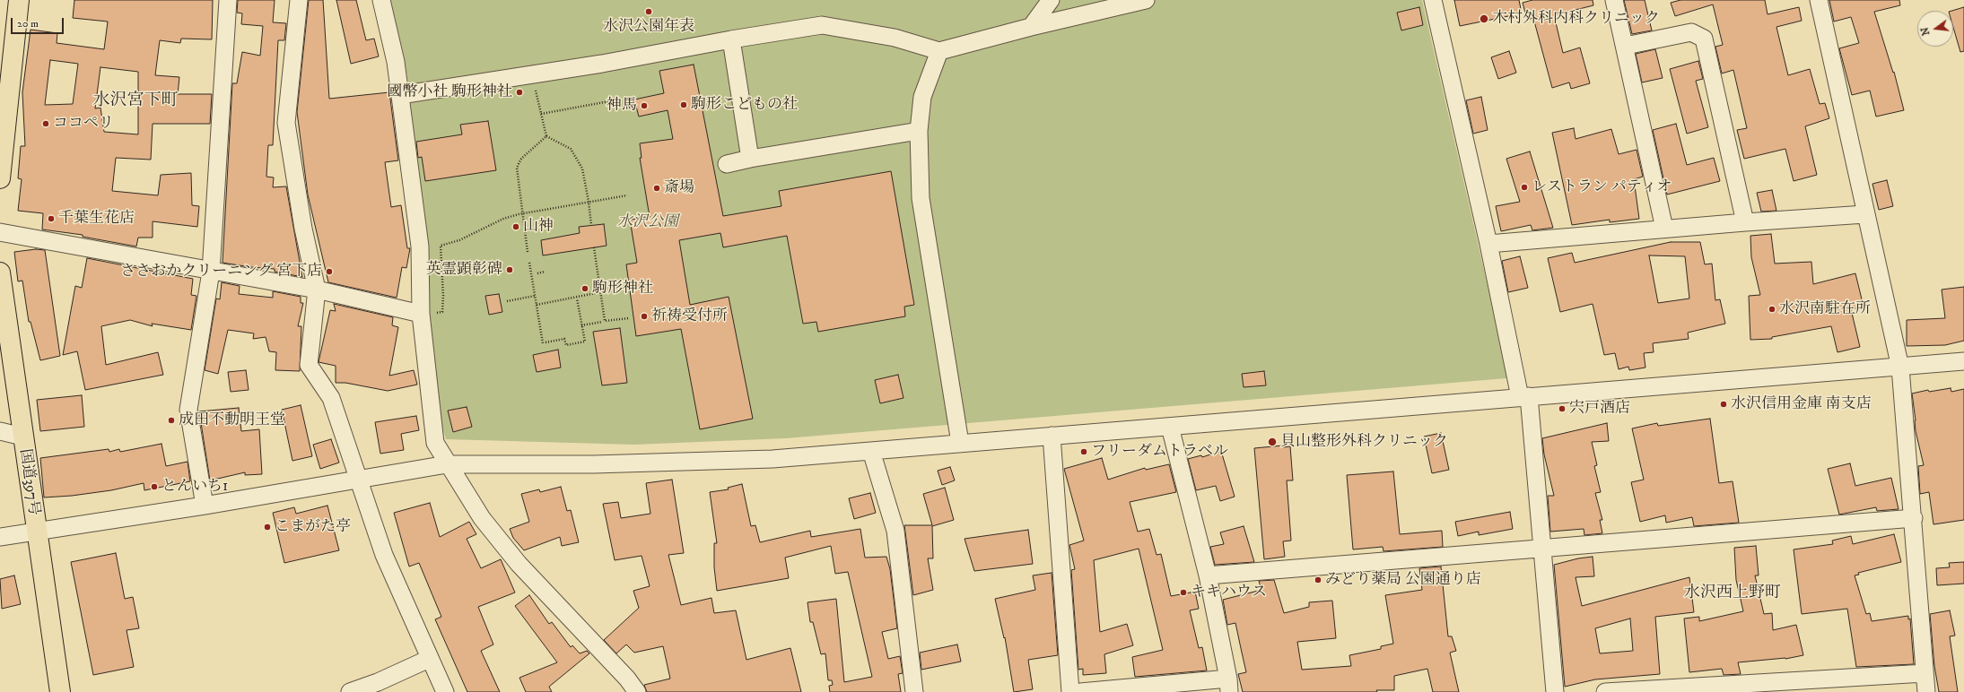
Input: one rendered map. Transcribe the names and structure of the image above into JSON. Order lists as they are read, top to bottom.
{
  "streets": {
    "highway": ["国道397号"]
  },
  "districts": ["水沢宮下町", "水沢西上野町"],
  "parks": ["水沢公園"],
  "places": [
    "水沢公園年表",
    "木村外科内科クリニック",
    "國幣小社 駒形神社",
    "駒形こどもの社",
    "神馬",
    "ココペリ",
    "レストラン パティオ",
    "斎場",
    "千葉生花店",
    "山神",
    "英霊顕彰碑",
    "ささおかクリーニング 宮下店",
    "駒形神社",
    "水沢南駐在所",
    "祈祷受付所",
    "水沢信用金庫 南支店",
    "宍戸酒店",
    "成田不動明王堂",
    "貝山整形外科クリニック",
    "フリーダムトラベル",
    "とんいち1",
    "こまがた亭",
    "みどり薬局 公園通り店",
    "キキハウス"
  ],
  "scale_bar": "20 m",
  "north": "left"
}
